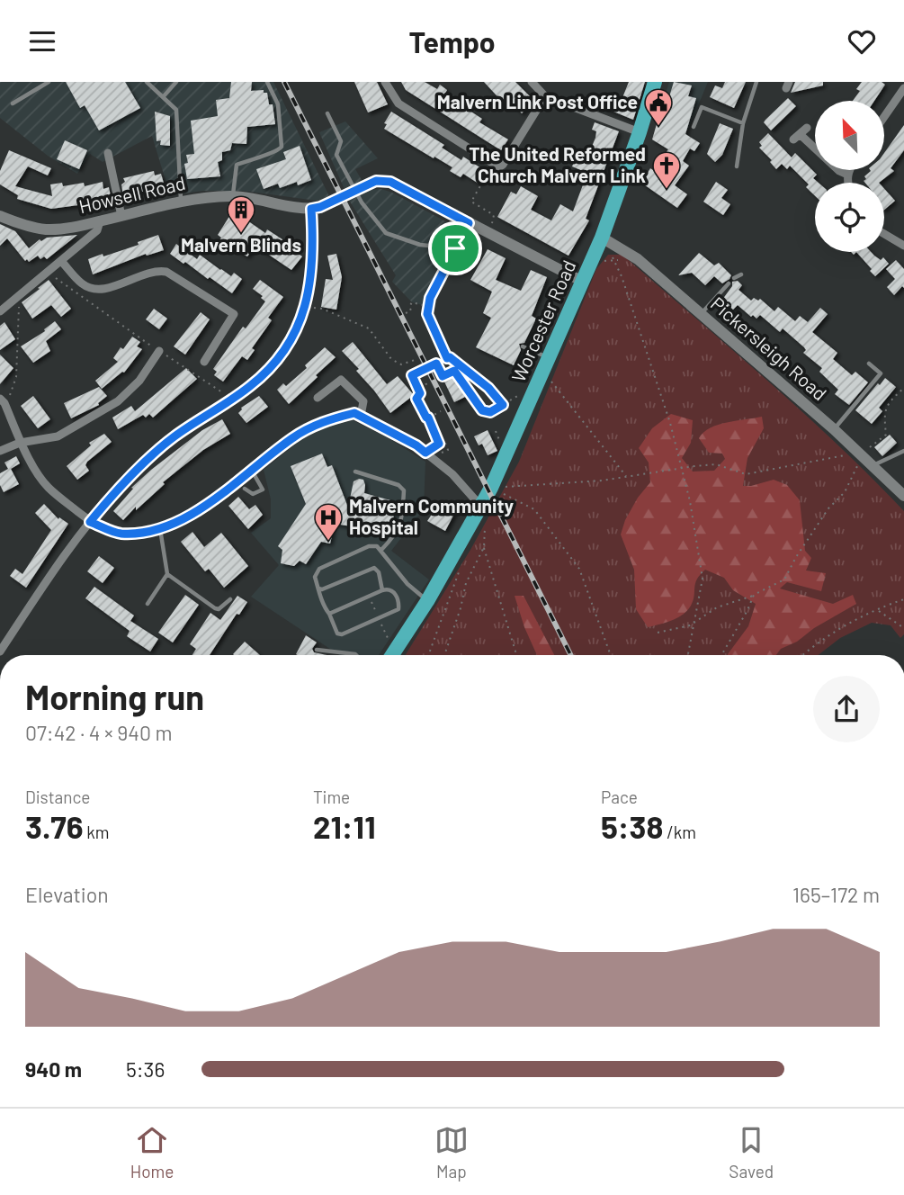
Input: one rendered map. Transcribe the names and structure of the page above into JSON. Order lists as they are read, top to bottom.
{
  "streets": {
    "highway": ["Worcester Road"],
    "street": ["Howsell Road", "Pickersleigh Road"]
  },
  "crossings": [
    ["Howsell Road", "Worcester Road"],
    ["Worcester Road", "Pickersleigh Road"]
  ],
  "places": {
    "public building": ["Malvern Link Post Office"],
    "church": ["The United Reformed Church Malvern Link"],
    "building": ["Malvern Blinds"],
    "hospital": ["Malvern Community Hospital"]
  },
  "north": "top left",
  "page": {
    "header": "Tempo",
    "heading": ["Morning run", "07:42 · 4 × 940 m"],
    "stats": [
      ["Distance", "3.76 km"],
      ["Time", "21:11"],
      ["Pace", "5:38 /km"]
    ],
    "chart": ["Elevation", "165–172 m"],
    "list": [
      {
        "name": "940 m",
        "note": "5:36"
      }
    ],
    "tabs": ["Home", "Map", "Saved"]
  }
}
